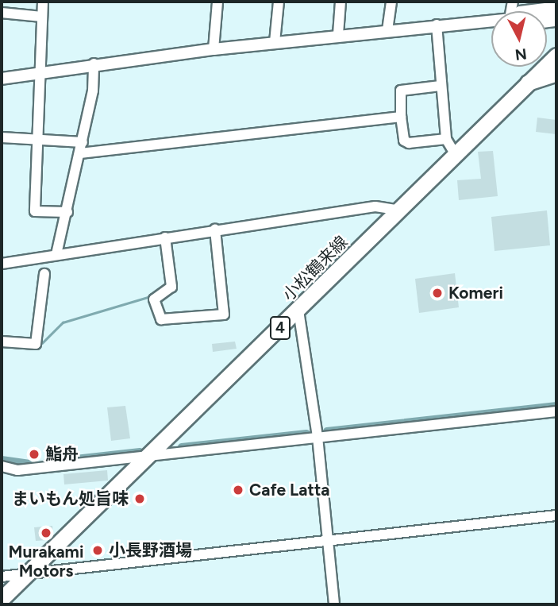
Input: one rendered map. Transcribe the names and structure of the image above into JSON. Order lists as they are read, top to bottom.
{
  "streets": {
    "main road": ["小松鶴来線", "4"]
  },
  "places": [
    "Komeri",
    "鮨舟",
    "Cafe Latta",
    "まいもん処旨味",
    "Murakami Motors",
    "小長野酒場"
  ],
  "north": "bottom"
}
